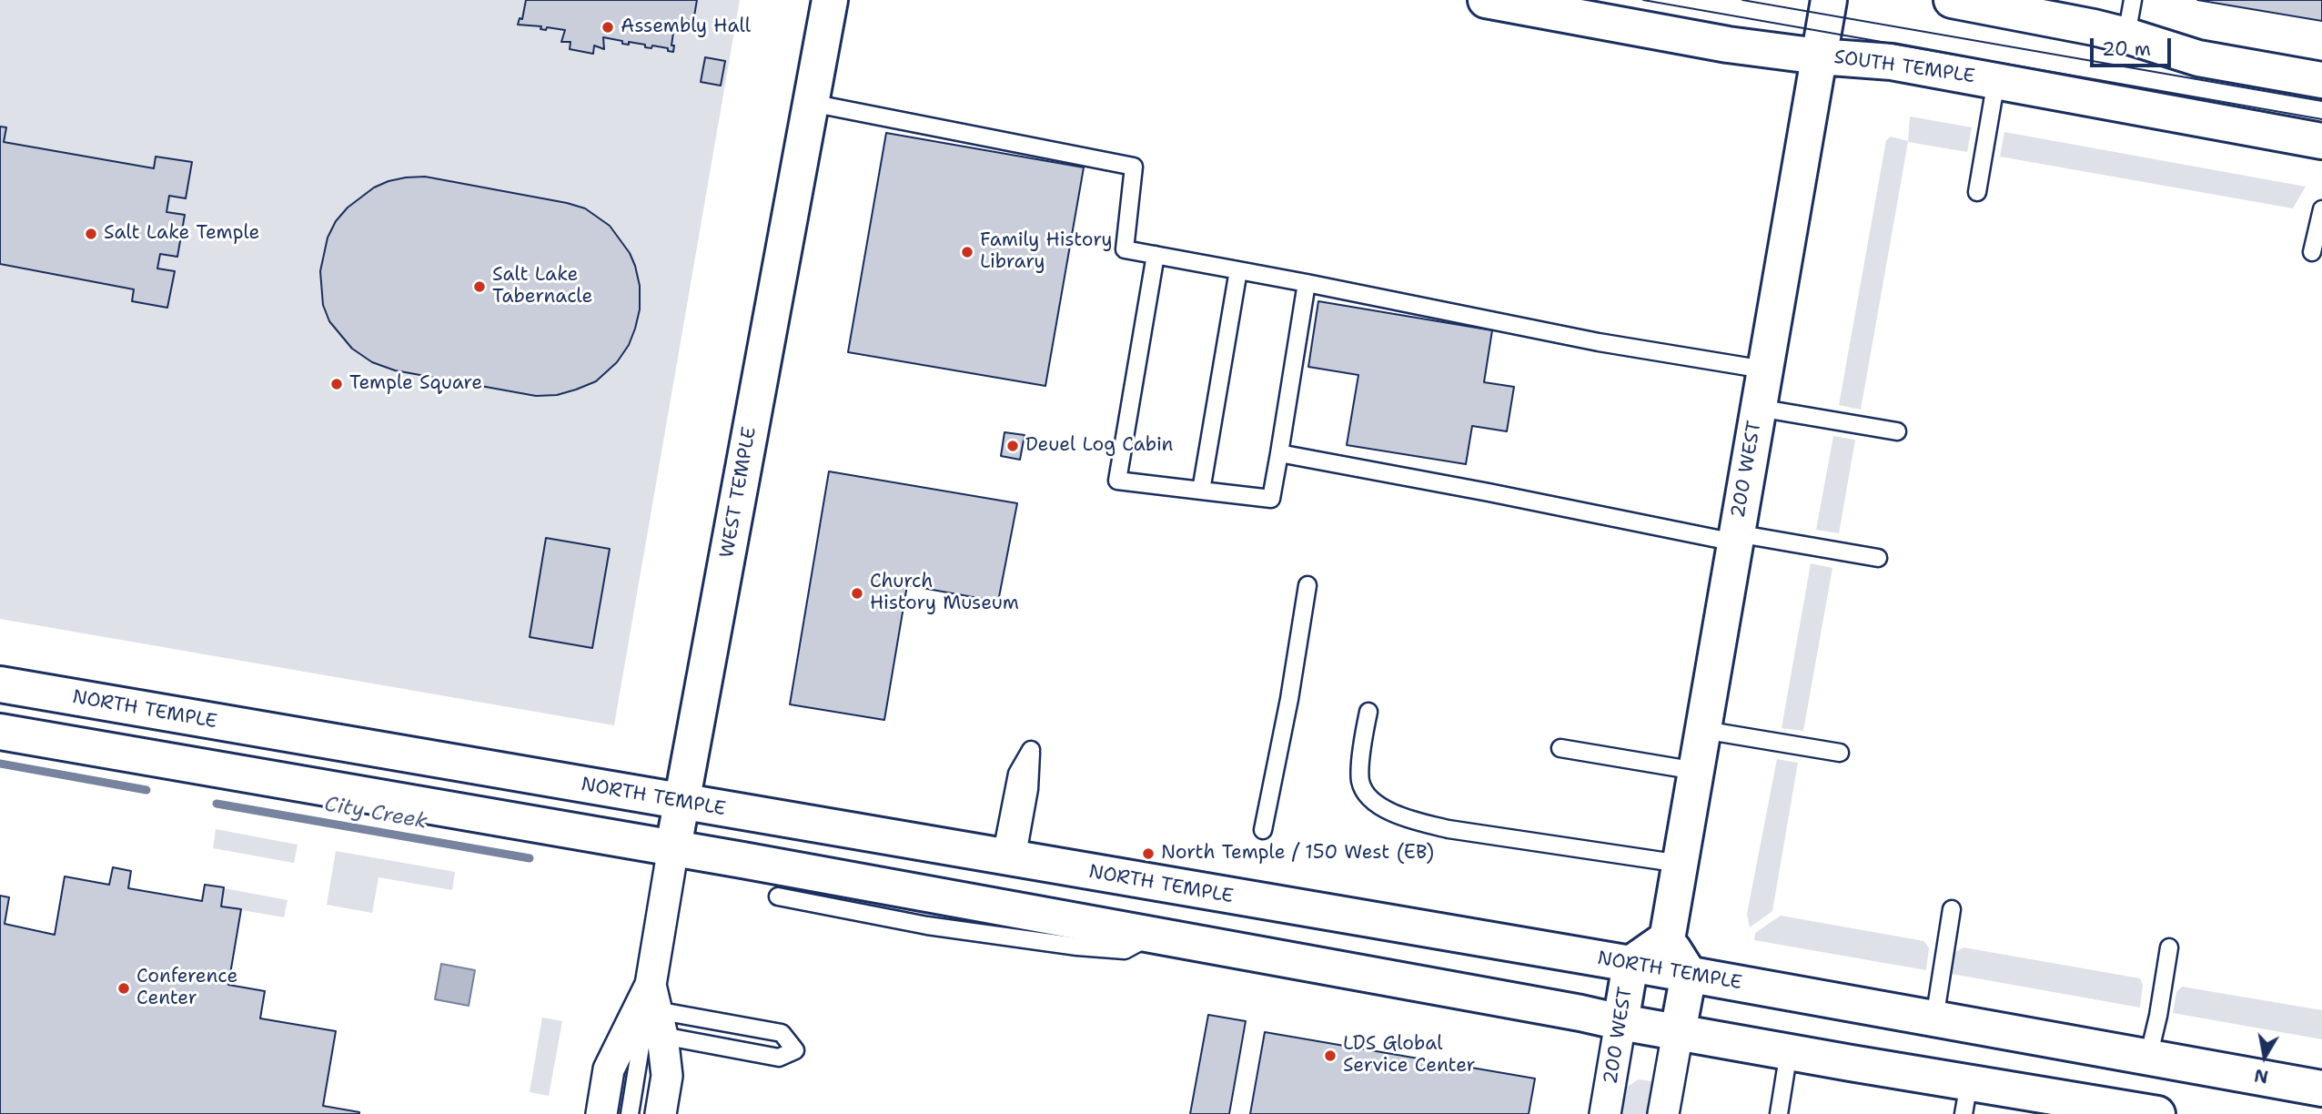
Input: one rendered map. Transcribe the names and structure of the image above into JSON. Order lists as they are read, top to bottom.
{
  "streets": {
    "main road": [
      "SOUTH TEMPLE",
      "200 WEST",
      "WEST TEMPLE",
      "NORTH TEMPLE"
    ]
  },
  "crossings": [
    ["SOUTH TEMPLE", "200 WEST"],
    ["200 WEST", "NORTH TEMPLE"],
    ["WEST TEMPLE", "NORTH TEMPLE"]
  ],
  "water": ["City Creek"],
  "places": [
    "Assembly Hall",
    "Salt Lake Temple",
    "Family History Library",
    "Salt Lake Tabernacle",
    "Temple Square",
    "Deuel Log Cabin",
    "Church History Museum",
    "North Temple / 150 West (EB)",
    "Conference Center",
    "LDS Global Service Center"
  ],
  "scale_bar": "20 m",
  "north": "bottom"
}
